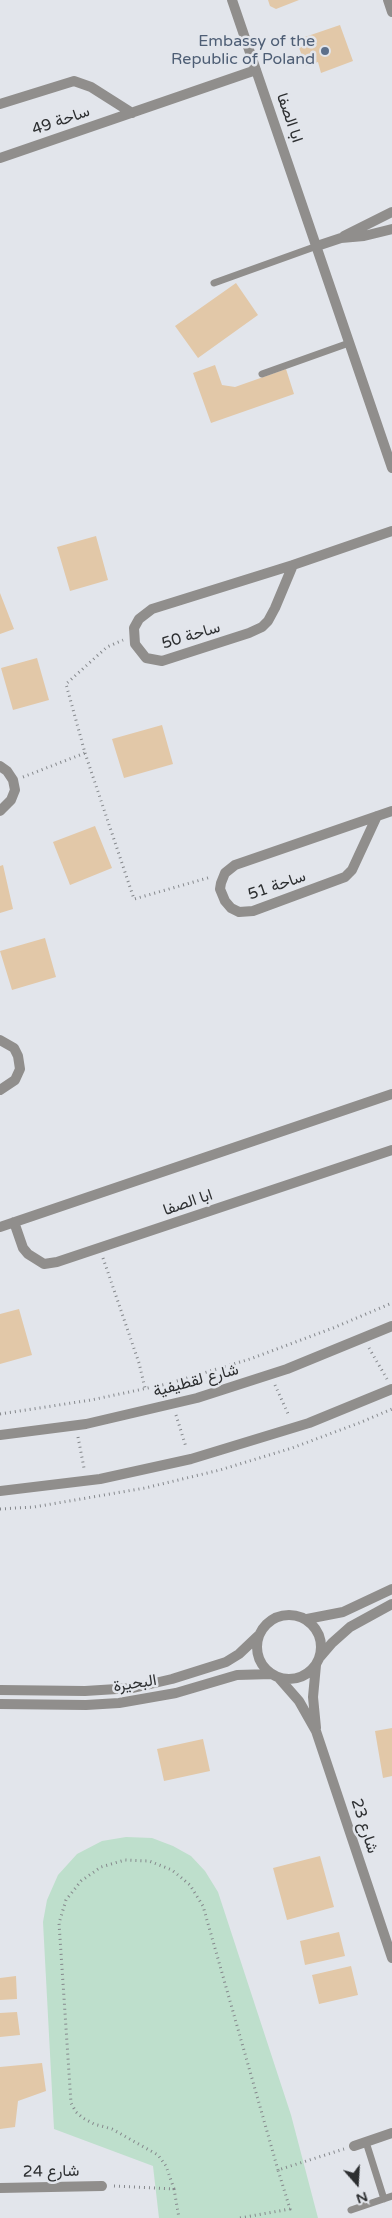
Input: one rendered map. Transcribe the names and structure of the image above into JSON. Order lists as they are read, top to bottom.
{
  "streets": {
    "street": [
      "ابا الصفا",
      "ساحة 49",
      "ساحة 50",
      "ساحة 51",
      "شارع لقطيفية",
      "البحيرة",
      "شارع 23",
      "شارع 24"
    ]
  },
  "crossings": [
    ["ابا الصفا", "ساحة 49"],
    ["البحيرة", "شارع 23"]
  ],
  "places": ["Embassy of the Republic of Poland"],
  "north": "bottom"
}
